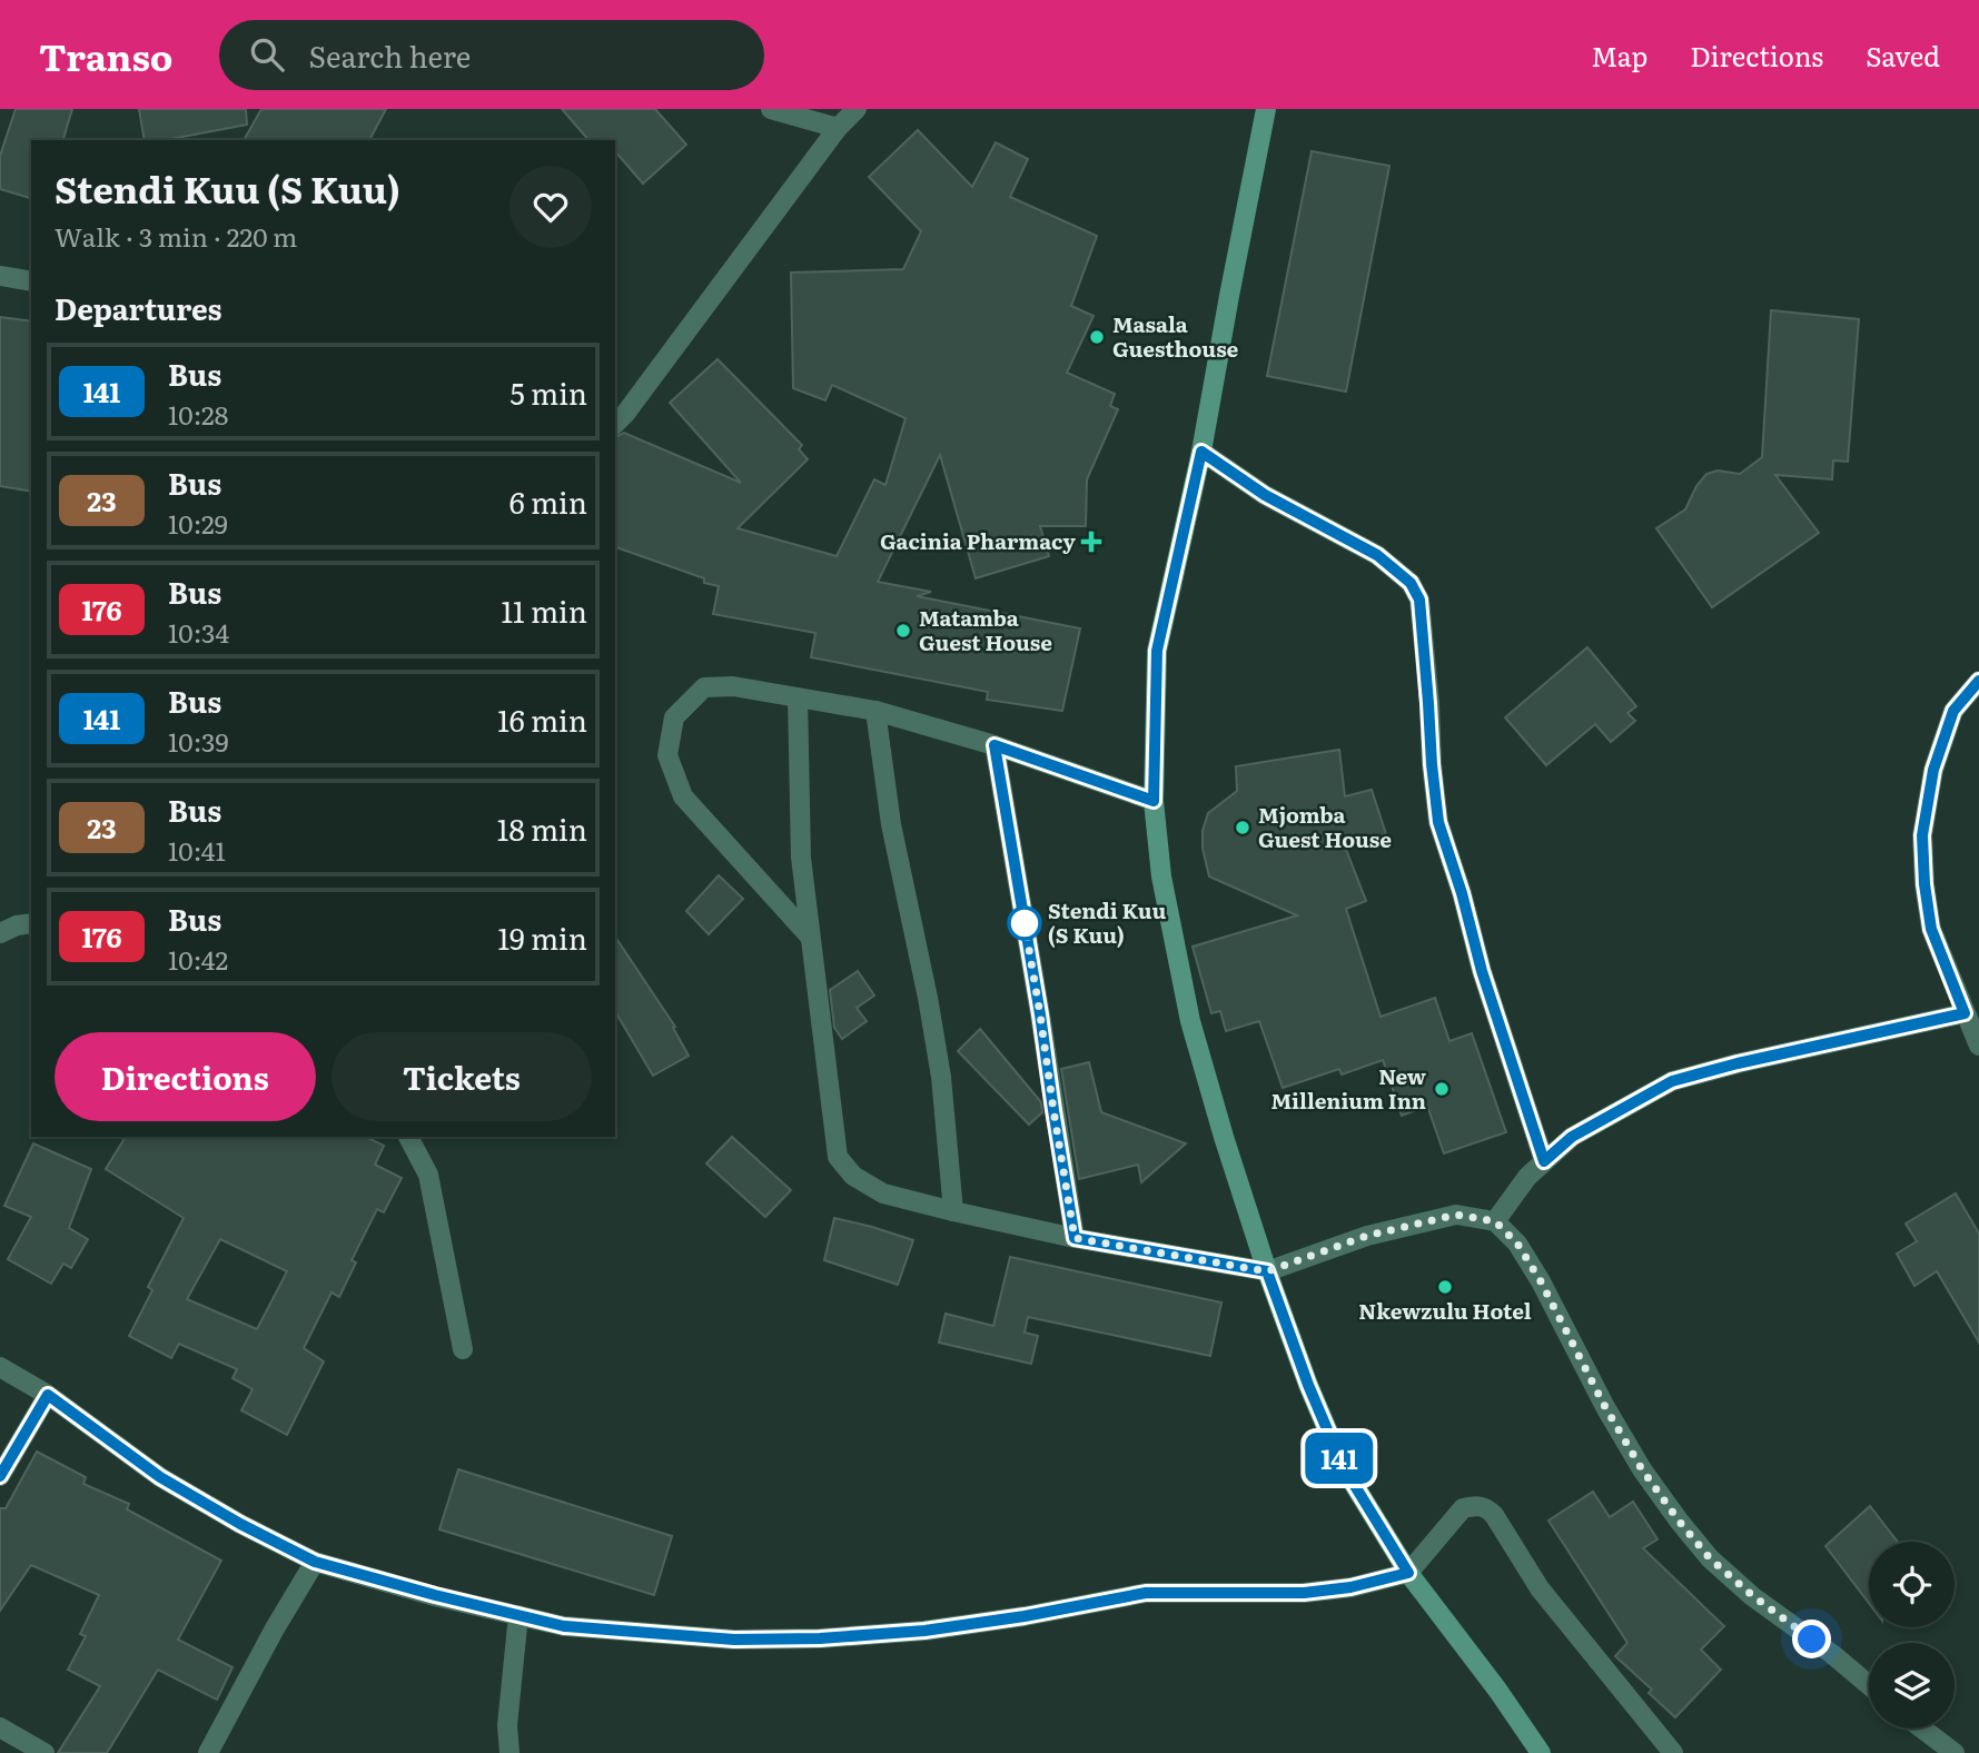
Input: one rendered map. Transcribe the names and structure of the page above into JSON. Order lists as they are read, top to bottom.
{
  "places": {
    "other": [
      "Masala Guesthouse",
      "Matamba Guest House",
      "Mjomba Guest House",
      "Stendi Kuu (S Kuu)",
      "New Millenium Inn",
      "Nkewzulu Hotel"
    ],
    "health": ["Gacinia Pharmacy"]
  },
  "lines": ["bus line 141"],
  "page": {
    "header": "Transo",
    "search": "Search here",
    "nav": ["Map", "Directions", "Saved"],
    "on_map": "141",
    "heading": [
      ["Stendi Kuu (S Kuu)", "Walk · 3 min · 220 m"],
      "Departures"
    ],
    "list": [
      {
        "mark": "141",
        "name": "Bus",
        "note": "10:28",
        "value": "5 min"
      },
      {
        "mark": "23",
        "name": "Bus",
        "note": "10:29",
        "value": "6 min"
      },
      {
        "mark": "176",
        "name": "Bus",
        "note": "10:34",
        "value": "11 min"
      },
      {
        "mark": "141",
        "name": "Bus",
        "note": "10:39",
        "value": "16 min"
      },
      {
        "mark": "23",
        "name": "Bus",
        "note": "10:41",
        "value": "18 min"
      },
      {
        "mark": "176",
        "name": "Bus",
        "note": "10:42",
        "value": "19 min"
      }
    ],
    "buttons": ["Directions", "Tickets"]
  }
}
